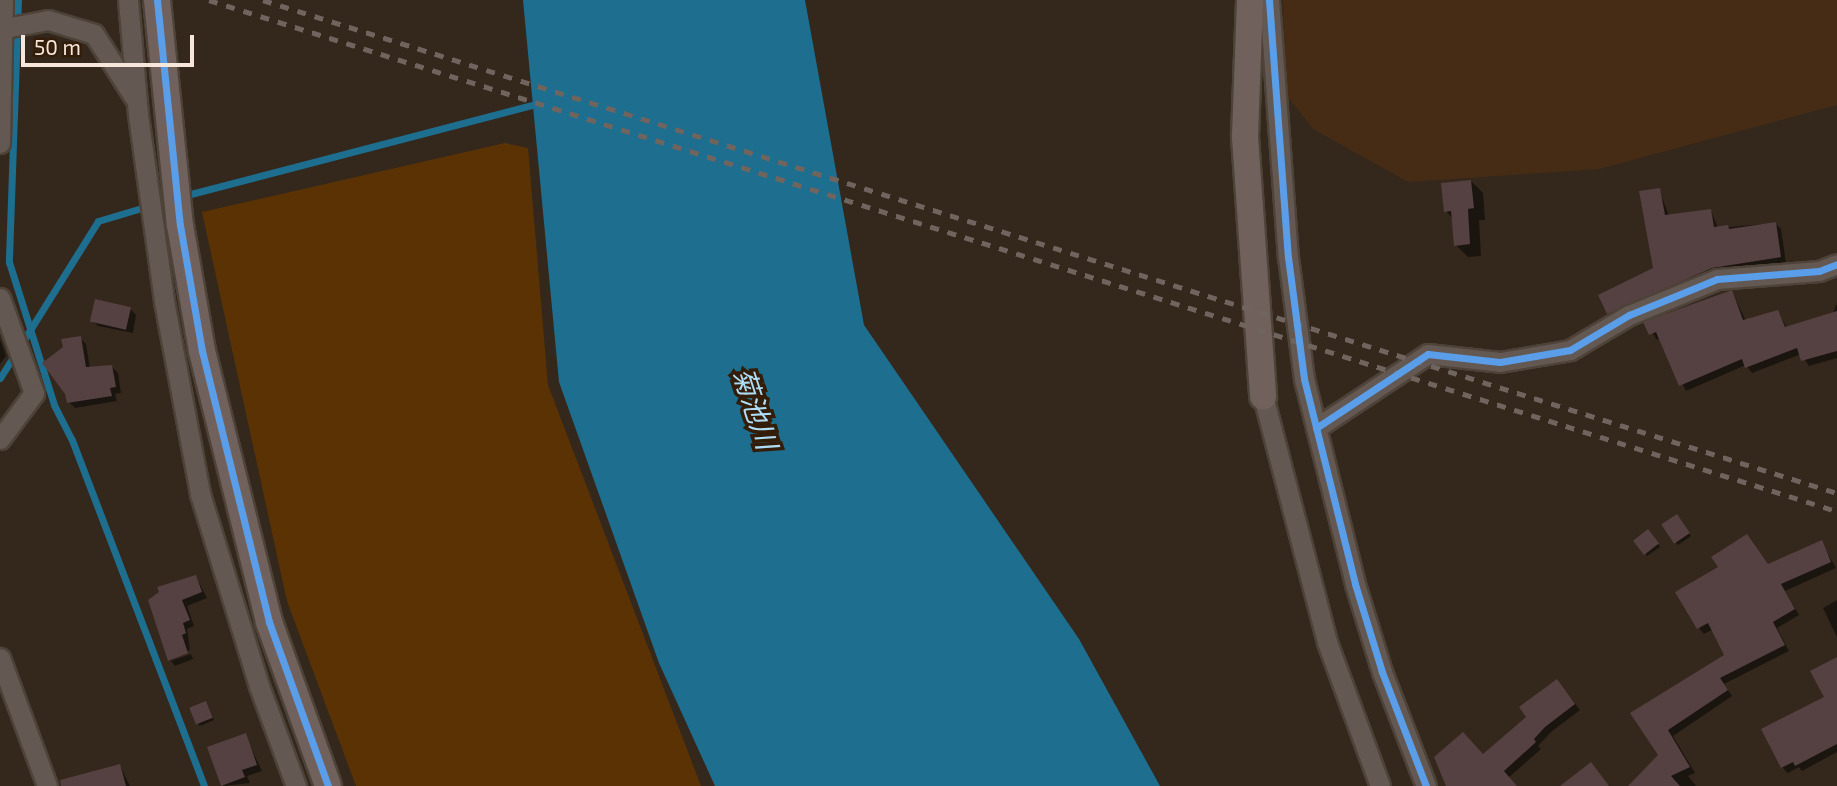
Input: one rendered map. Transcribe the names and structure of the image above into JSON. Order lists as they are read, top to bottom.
{
  "water": ["菊池川"],
  "scale_bar": "50 m"
}
